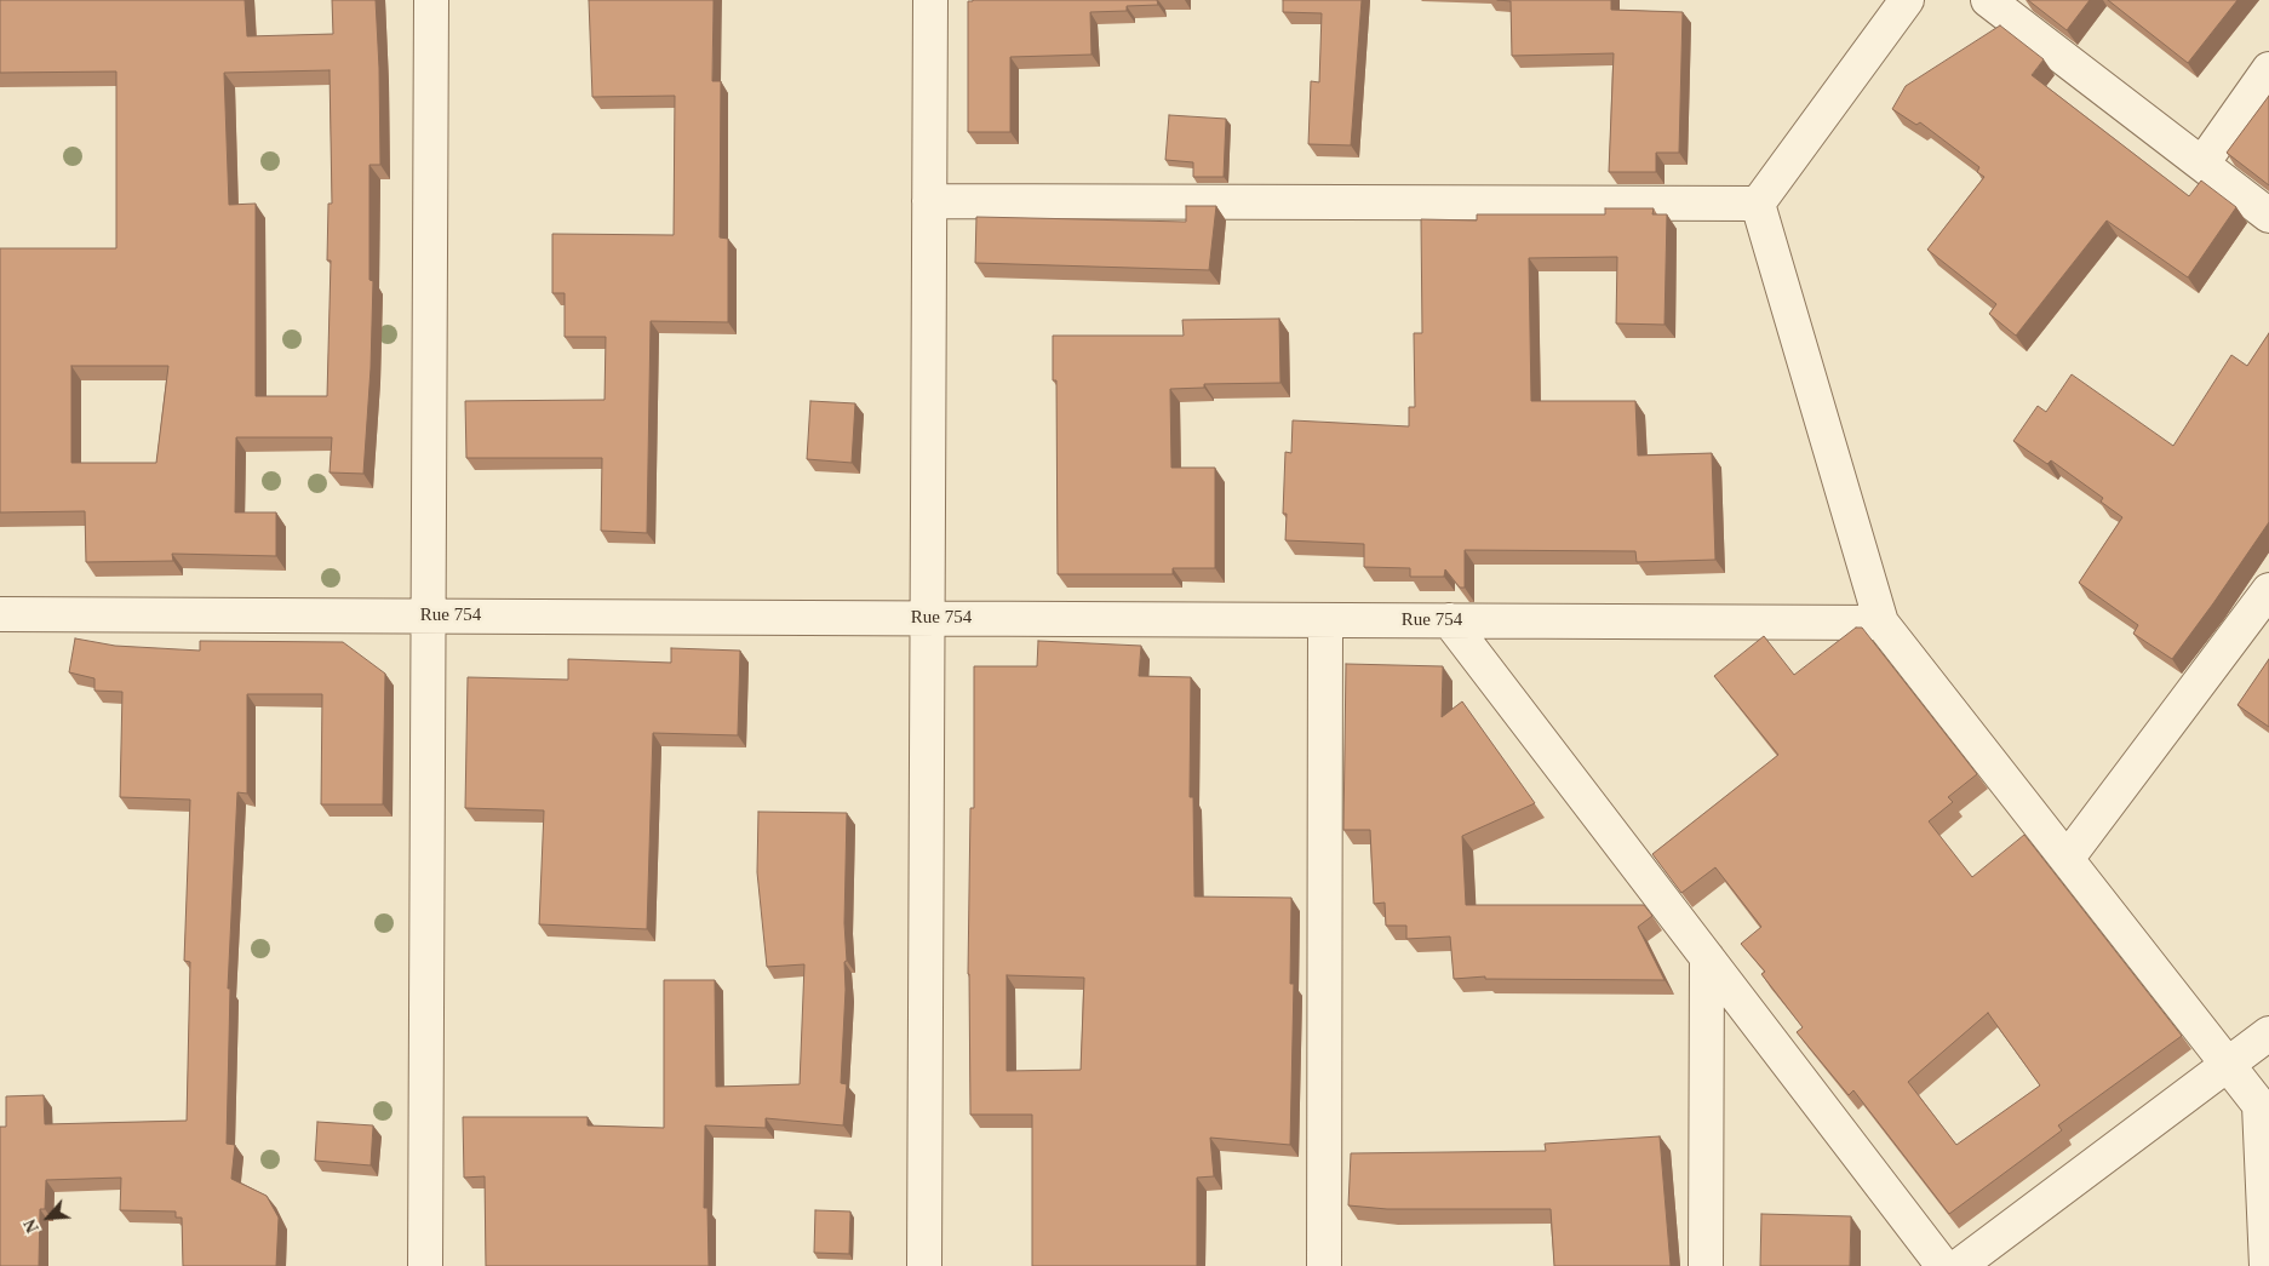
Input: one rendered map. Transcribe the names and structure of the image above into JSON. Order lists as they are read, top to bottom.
{
  "streets": {
    "street": ["Rue 754"]
  },
  "north": "bottom left"
}
